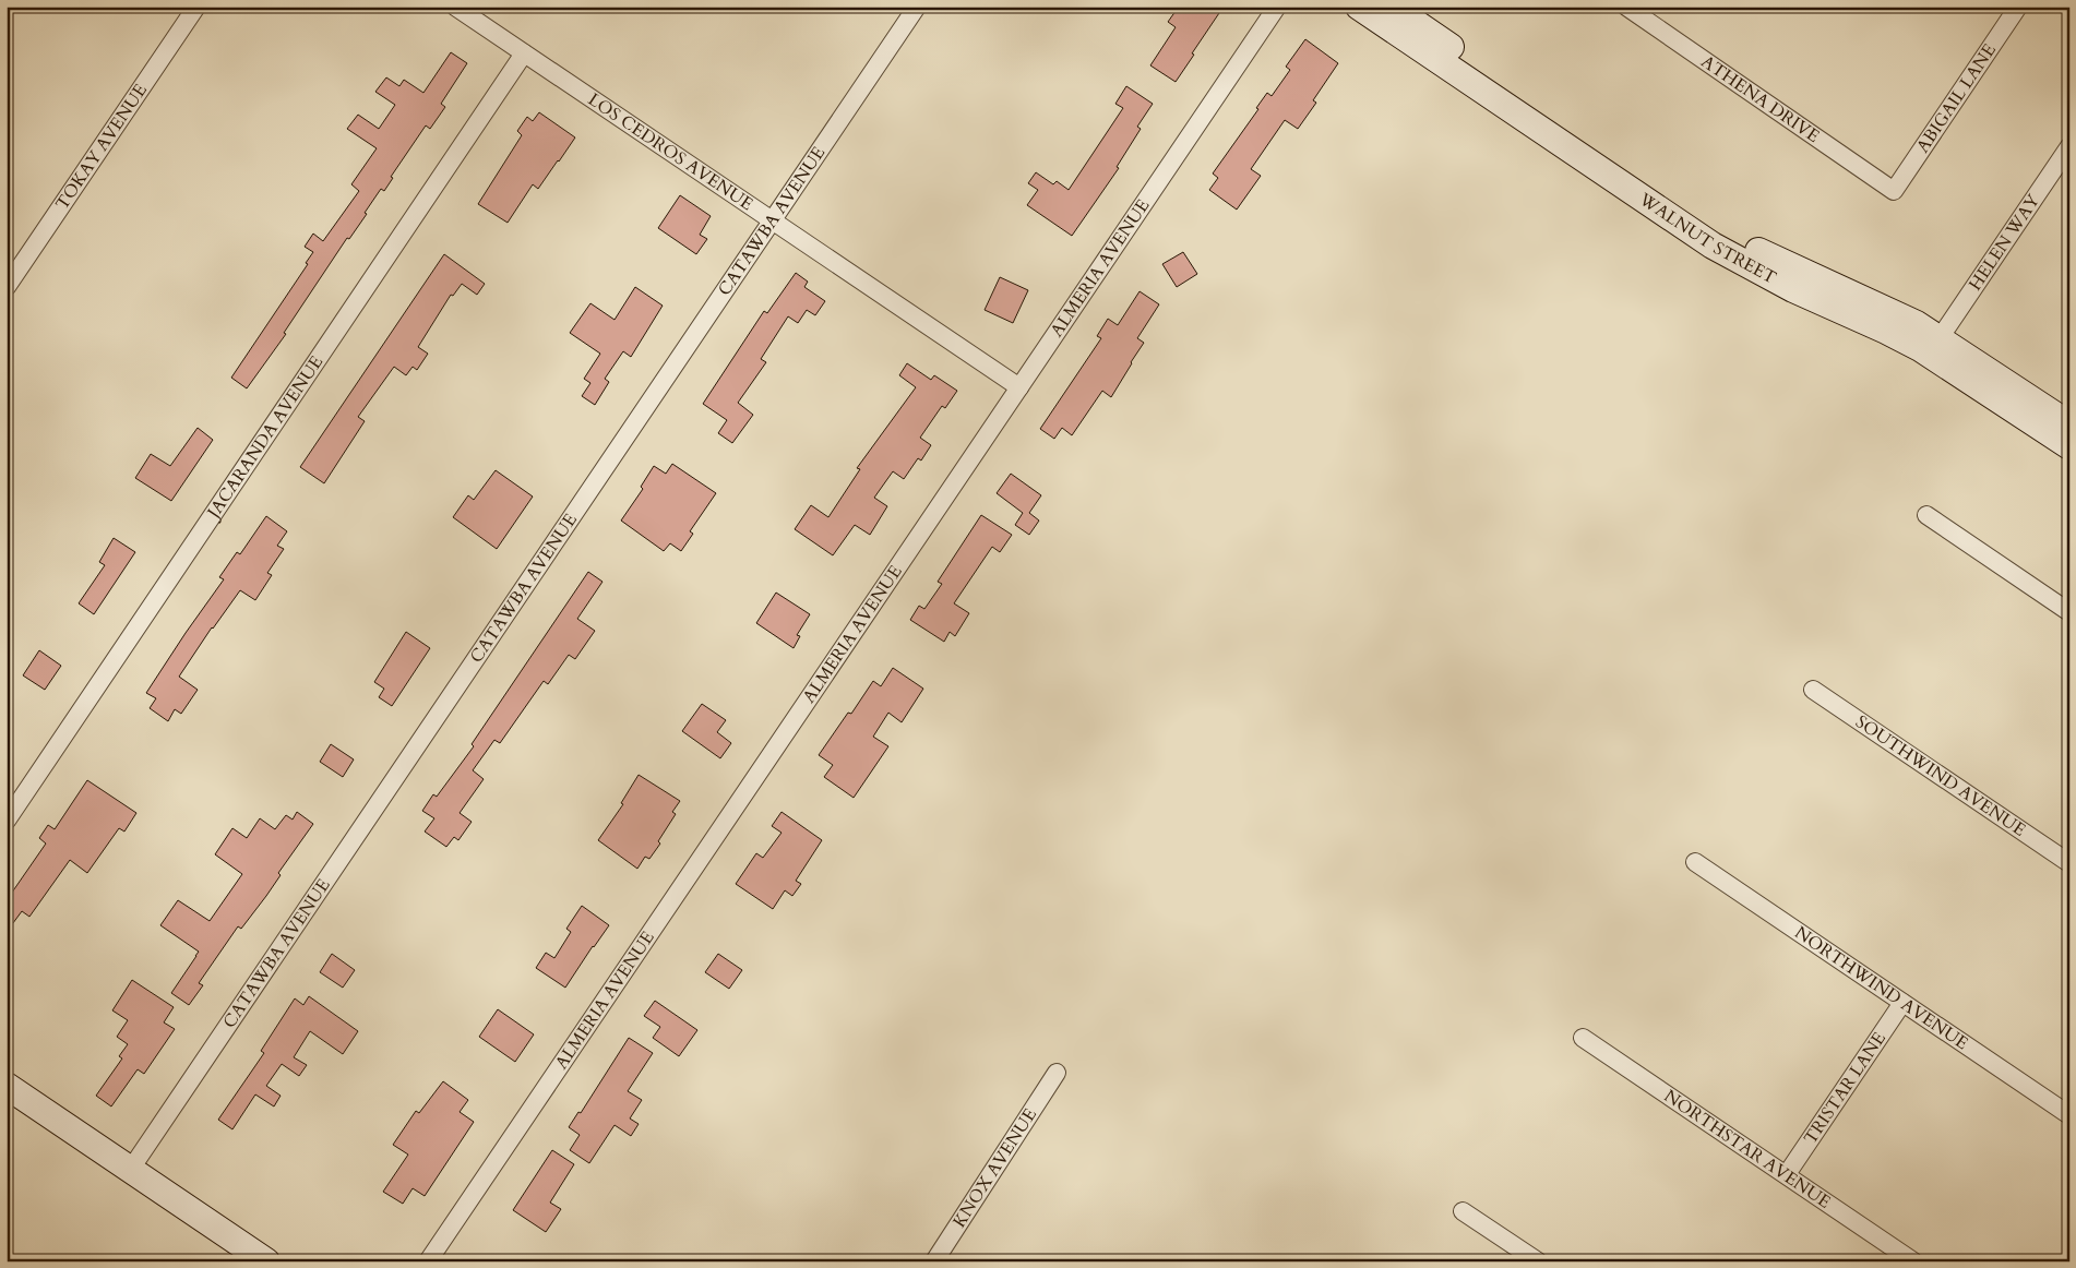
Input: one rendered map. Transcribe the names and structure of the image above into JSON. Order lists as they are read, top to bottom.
{
  "streets": {
    "street": [
      "ATHENA DRIVE",
      "ABIGAIL LANE",
      "TOKAY AVENUE",
      "LOS CEDROS AVENUE",
      "CATAWBA AVENUE",
      "WALNUT STREET",
      "HELEN WAY",
      "ALMERIA AVENUE",
      "JACARANDA AVENUE",
      "SOUTHWIND AVENUE",
      "NORTHWIND AVENUE",
      "TRISTAR LANE",
      "NORTHSTAR AVENUE",
      "KNOX AVENUE"
    ]
  },
  "crossings": [
    ["ATHENA DRIVE", "ABIGAIL LANE"],
    ["LOS CEDROS AVENUE", "CATAWBA AVENUE"],
    ["LOS CEDROS AVENUE", "ALMERIA AVENUE"],
    ["LOS CEDROS AVENUE", "JACARANDA AVENUE"],
    ["WALNUT STREET", "HELEN WAY"],
    ["NORTHWIND AVENUE", "TRISTAR LANE"],
    ["TRISTAR LANE", "NORTHSTAR AVENUE"]
  ]
}
